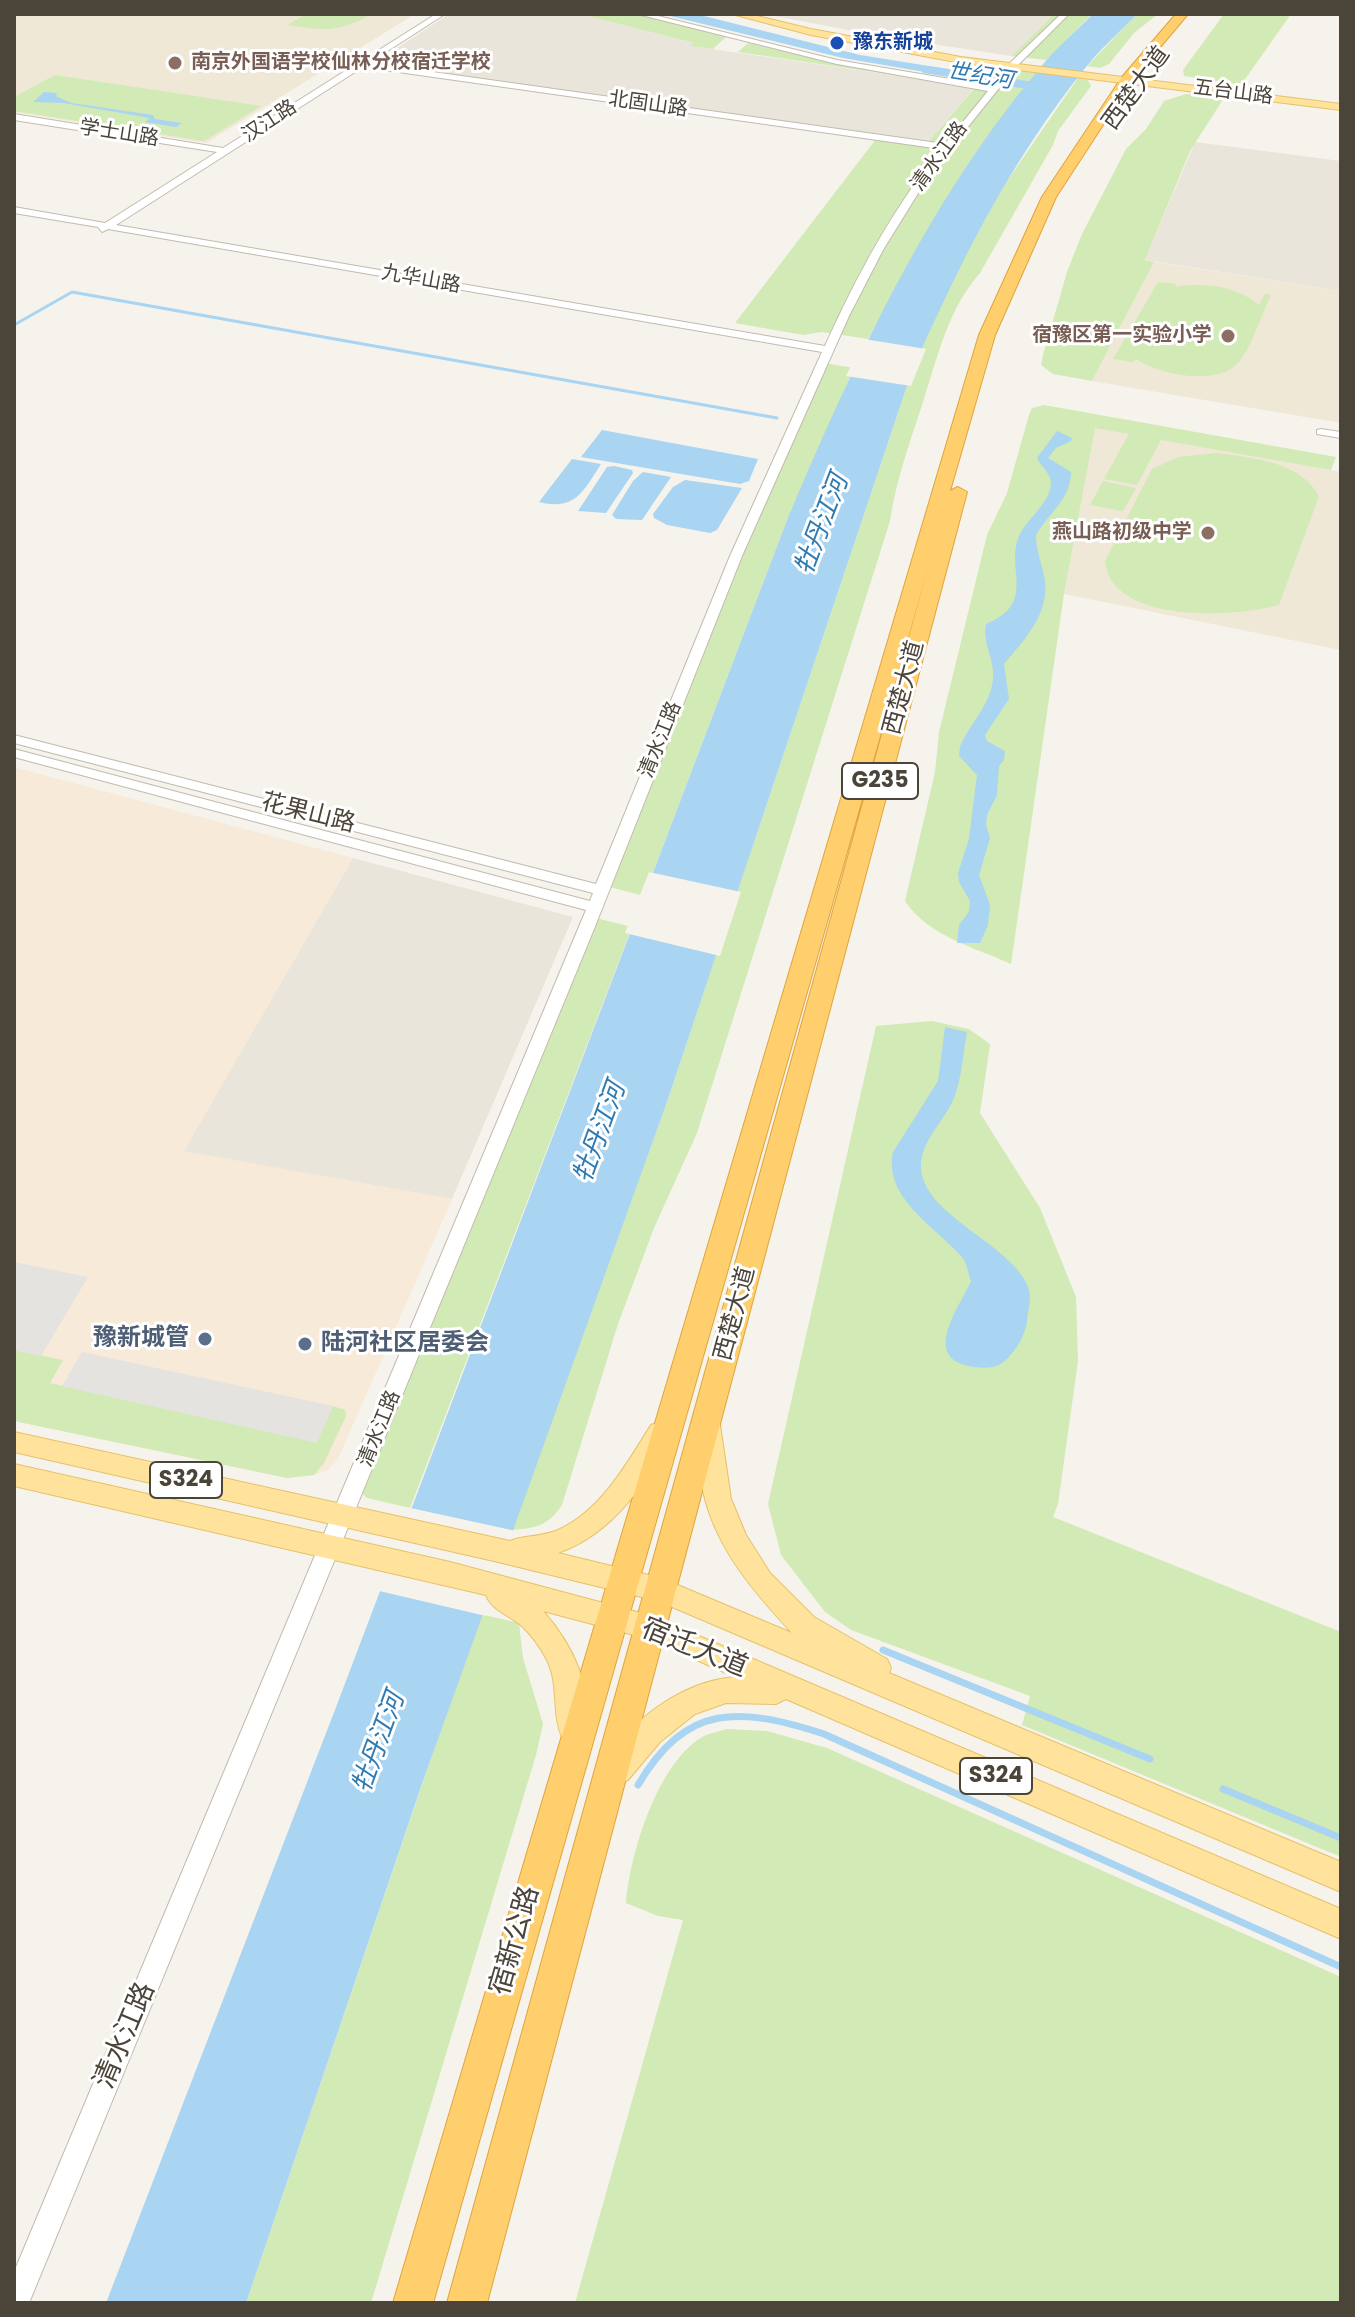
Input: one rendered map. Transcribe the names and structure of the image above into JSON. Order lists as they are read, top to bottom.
{
  "streets": {
    "highway": ["西楚大道", "G235", "宿新公路"],
    "main road": ["五台山路", "S324", "宿迁大道"],
    "street": [
      "北固山路",
      "汉江路",
      "学士山路",
      "清水江路",
      "九华山路",
      "花果山路"
    ]
  },
  "crossings": [
    ["西楚大道", "五台山路"],
    ["西楚大道", "宿迁大道"],
    ["西楚大道", "宿新公路"],
    ["五台山路", "清水江路"],
    ["北固山路", "汉江路"],
    ["北固山路", "清水江路"],
    ["汉江路", "学士山路"],
    ["汉江路", "九华山路"],
    ["清水江路", "九华山路"],
    ["清水江路", "花果山路"],
    ["清水江路", "宿迁大道"],
    ["宿迁大道", "宿新公路"]
  ],
  "water": ["世纪河", "牡丹江河"],
  "places": [
    "豫东新城",
    "南京外国语学校仙林分校宿迁学校",
    "宿豫区第一实验小学",
    "燕山路初级中学",
    "豫新城管",
    "陆河社区居委会"
  ]
}
